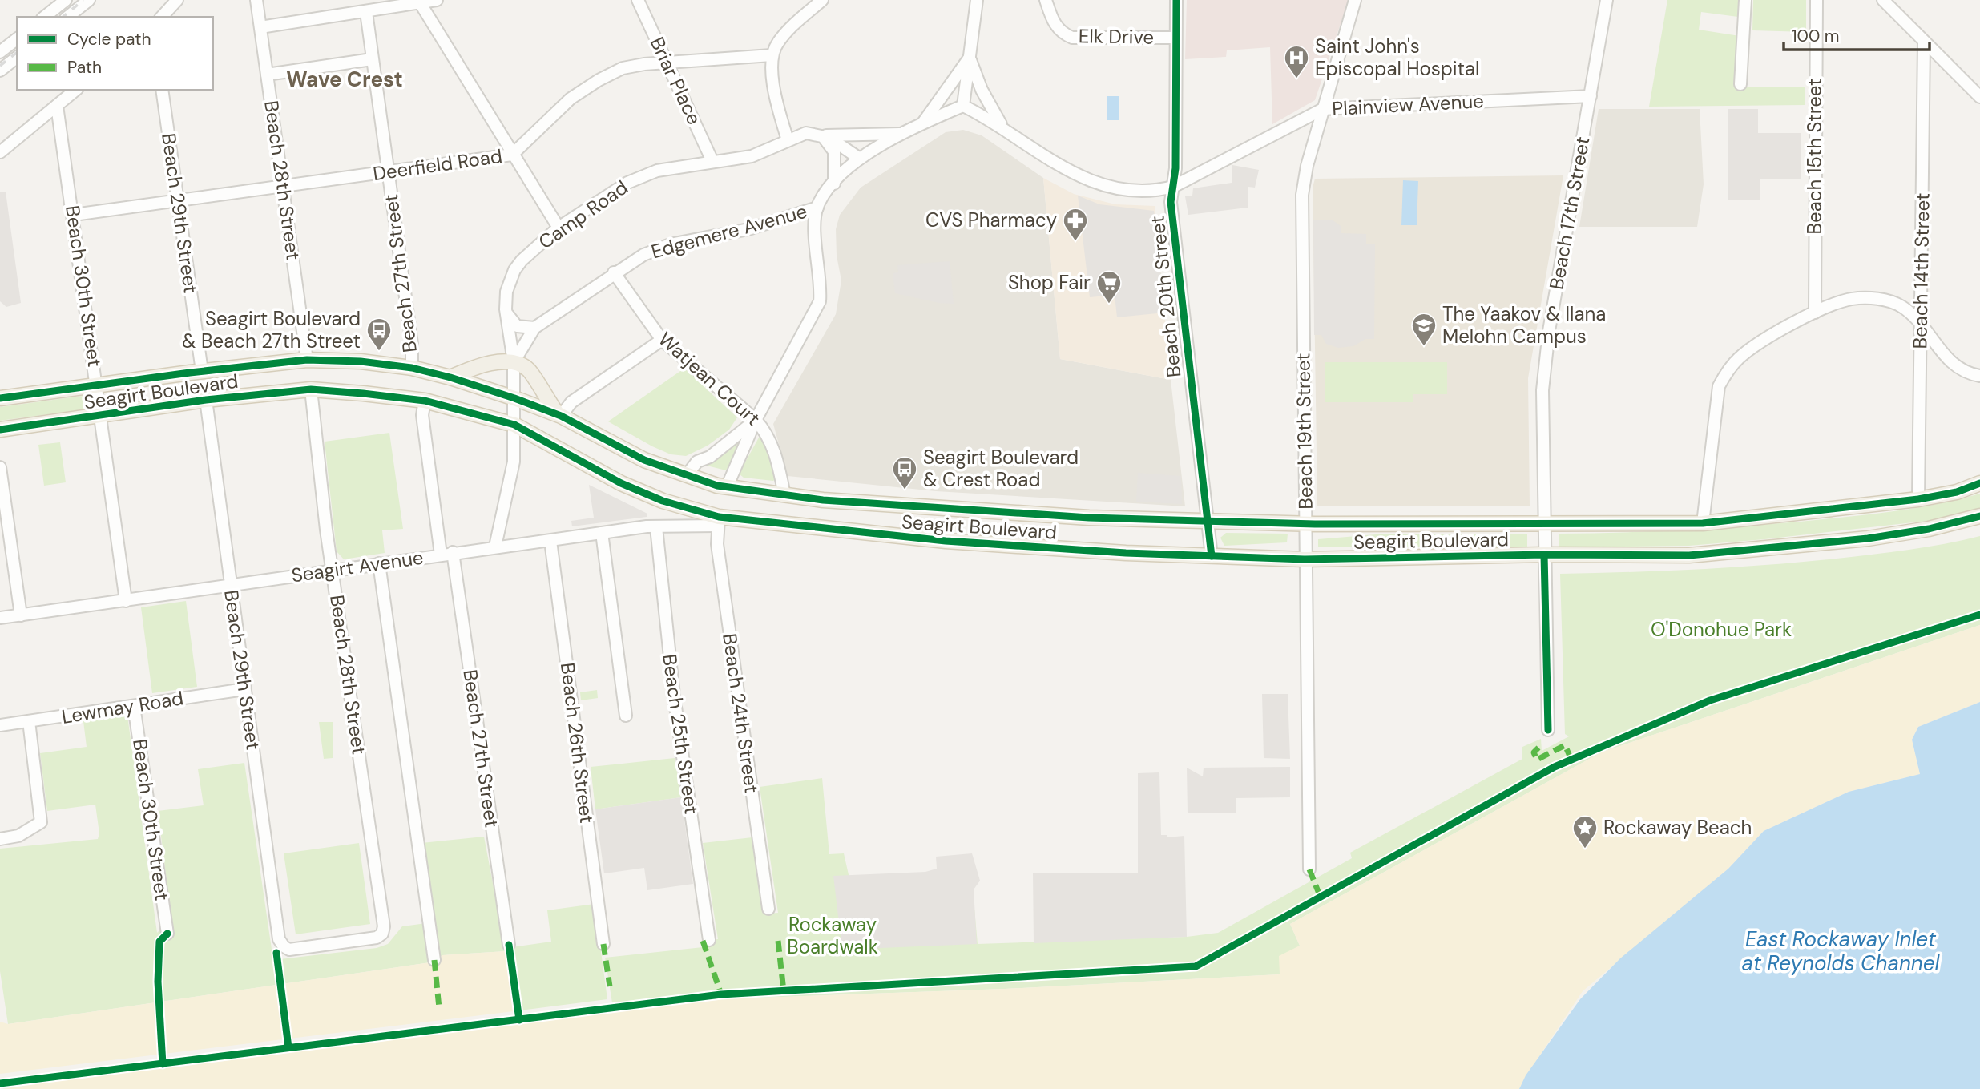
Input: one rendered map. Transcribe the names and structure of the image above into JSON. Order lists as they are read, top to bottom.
{
  "streets": {
    "main road": ["Seagirt Boulevard"],
    "street": [
      "Elk Drive",
      "Briar Place",
      "Plainview Avenue",
      "Beach 15th Street",
      "Deerfield Road",
      "Beach 28th Street",
      "Beach 29th Street",
      "Beach 17th Street",
      "Camp Road",
      "Edgemere Avenue",
      "Beach 14th Street",
      "Beach 27th Street",
      "Beach 30th Street",
      "Beach 20th Street",
      "Watjean Court",
      "Beach 19th Street",
      "Seagirt Avenue",
      "Lewmay Road",
      "Beach 24th Street",
      "Beach 25th Street",
      "Beach 26th Street"
    ]
  },
  "crossings": [
    ["Elk Drive", "Beach 20th Street"],
    ["Briar Place", "Deerfield Road"],
    ["Briar Place", "Camp Road"],
    ["Plainview Avenue", "Beach 17th Street"],
    ["Plainview Avenue", "Beach 20th Street"],
    ["Plainview Avenue", "Beach 19th Street"],
    ["Deerfield Road", "Beach 28th Street"],
    ["Deerfield Road", "Beach 29th Street"],
    ["Deerfield Road", "Beach 27th Street"],
    ["Deerfield Road", "Beach 30th Street"],
    ["Beach 28th Street", "Beach 29th Street"],
    ["Beach 28th Street", "Seagirt Boulevard"],
    ["Beach 28th Street", "Seagirt Avenue"],
    ["Beach 29th Street", "Seagirt Boulevard"],
    ["Beach 29th Street", "Seagirt Avenue"],
    ["Beach 29th Street", "Lewmay Road"],
    ["Beach 17th Street", "Seagirt Boulevard"],
    ["Camp Road", "Edgemere Avenue"],
    ["Camp Road", "Seagirt Boulevard"],
    ["Camp Road", "Seagirt Avenue"],
    ["Edgemere Avenue", "Watjean Court"],
    ["Beach 14th Street", "Seagirt Boulevard"],
    ["Beach 27th Street", "Seagirt Boulevard"],
    ["Beach 27th Street", "Seagirt Avenue"],
    ["Beach 30th Street", "Seagirt Boulevard"],
    ["Beach 30th Street", "Seagirt Avenue"],
    ["Beach 30th Street", "Lewmay Road"],
    ["Beach 20th Street", "Seagirt Boulevard"],
    ["Watjean Court", "Seagirt Boulevard"],
    ["Seagirt Boulevard", "Beach 19th Street"],
    ["Seagirt Boulevard", "Seagirt Avenue"],
    ["Seagirt Boulevard", "Beach 24th Street"],
    ["Seagirt Avenue", "Beach 24th Street"],
    ["Seagirt Avenue", "Beach 25th Street"],
    ["Seagirt Avenue", "Beach 26th Street"]
  ],
  "districts": ["Wave Crest"],
  "water": ["East Rockaway Inlet at Reynolds Channel"],
  "parks": ["O'Donohue Park", "Rockaway Boardwalk"],
  "places": {
    "hospital": ["Saint John's Episcopal Hospital"],
    "pharmacy": ["CVS Pharmacy"],
    "supermarket": ["Shop Fair"],
    "school or university": ["The Yaakov & Ilana Melohn Campus"],
    "bus stop": ["Seagirt Boulevard & Beach 27th Street", "Seagirt Boulevard & Crest Road"],
    "place": ["Rockaway Beach"]
  },
  "legend": ["Cycle path", "Path"],
  "scale_bar": "100 m"
}
